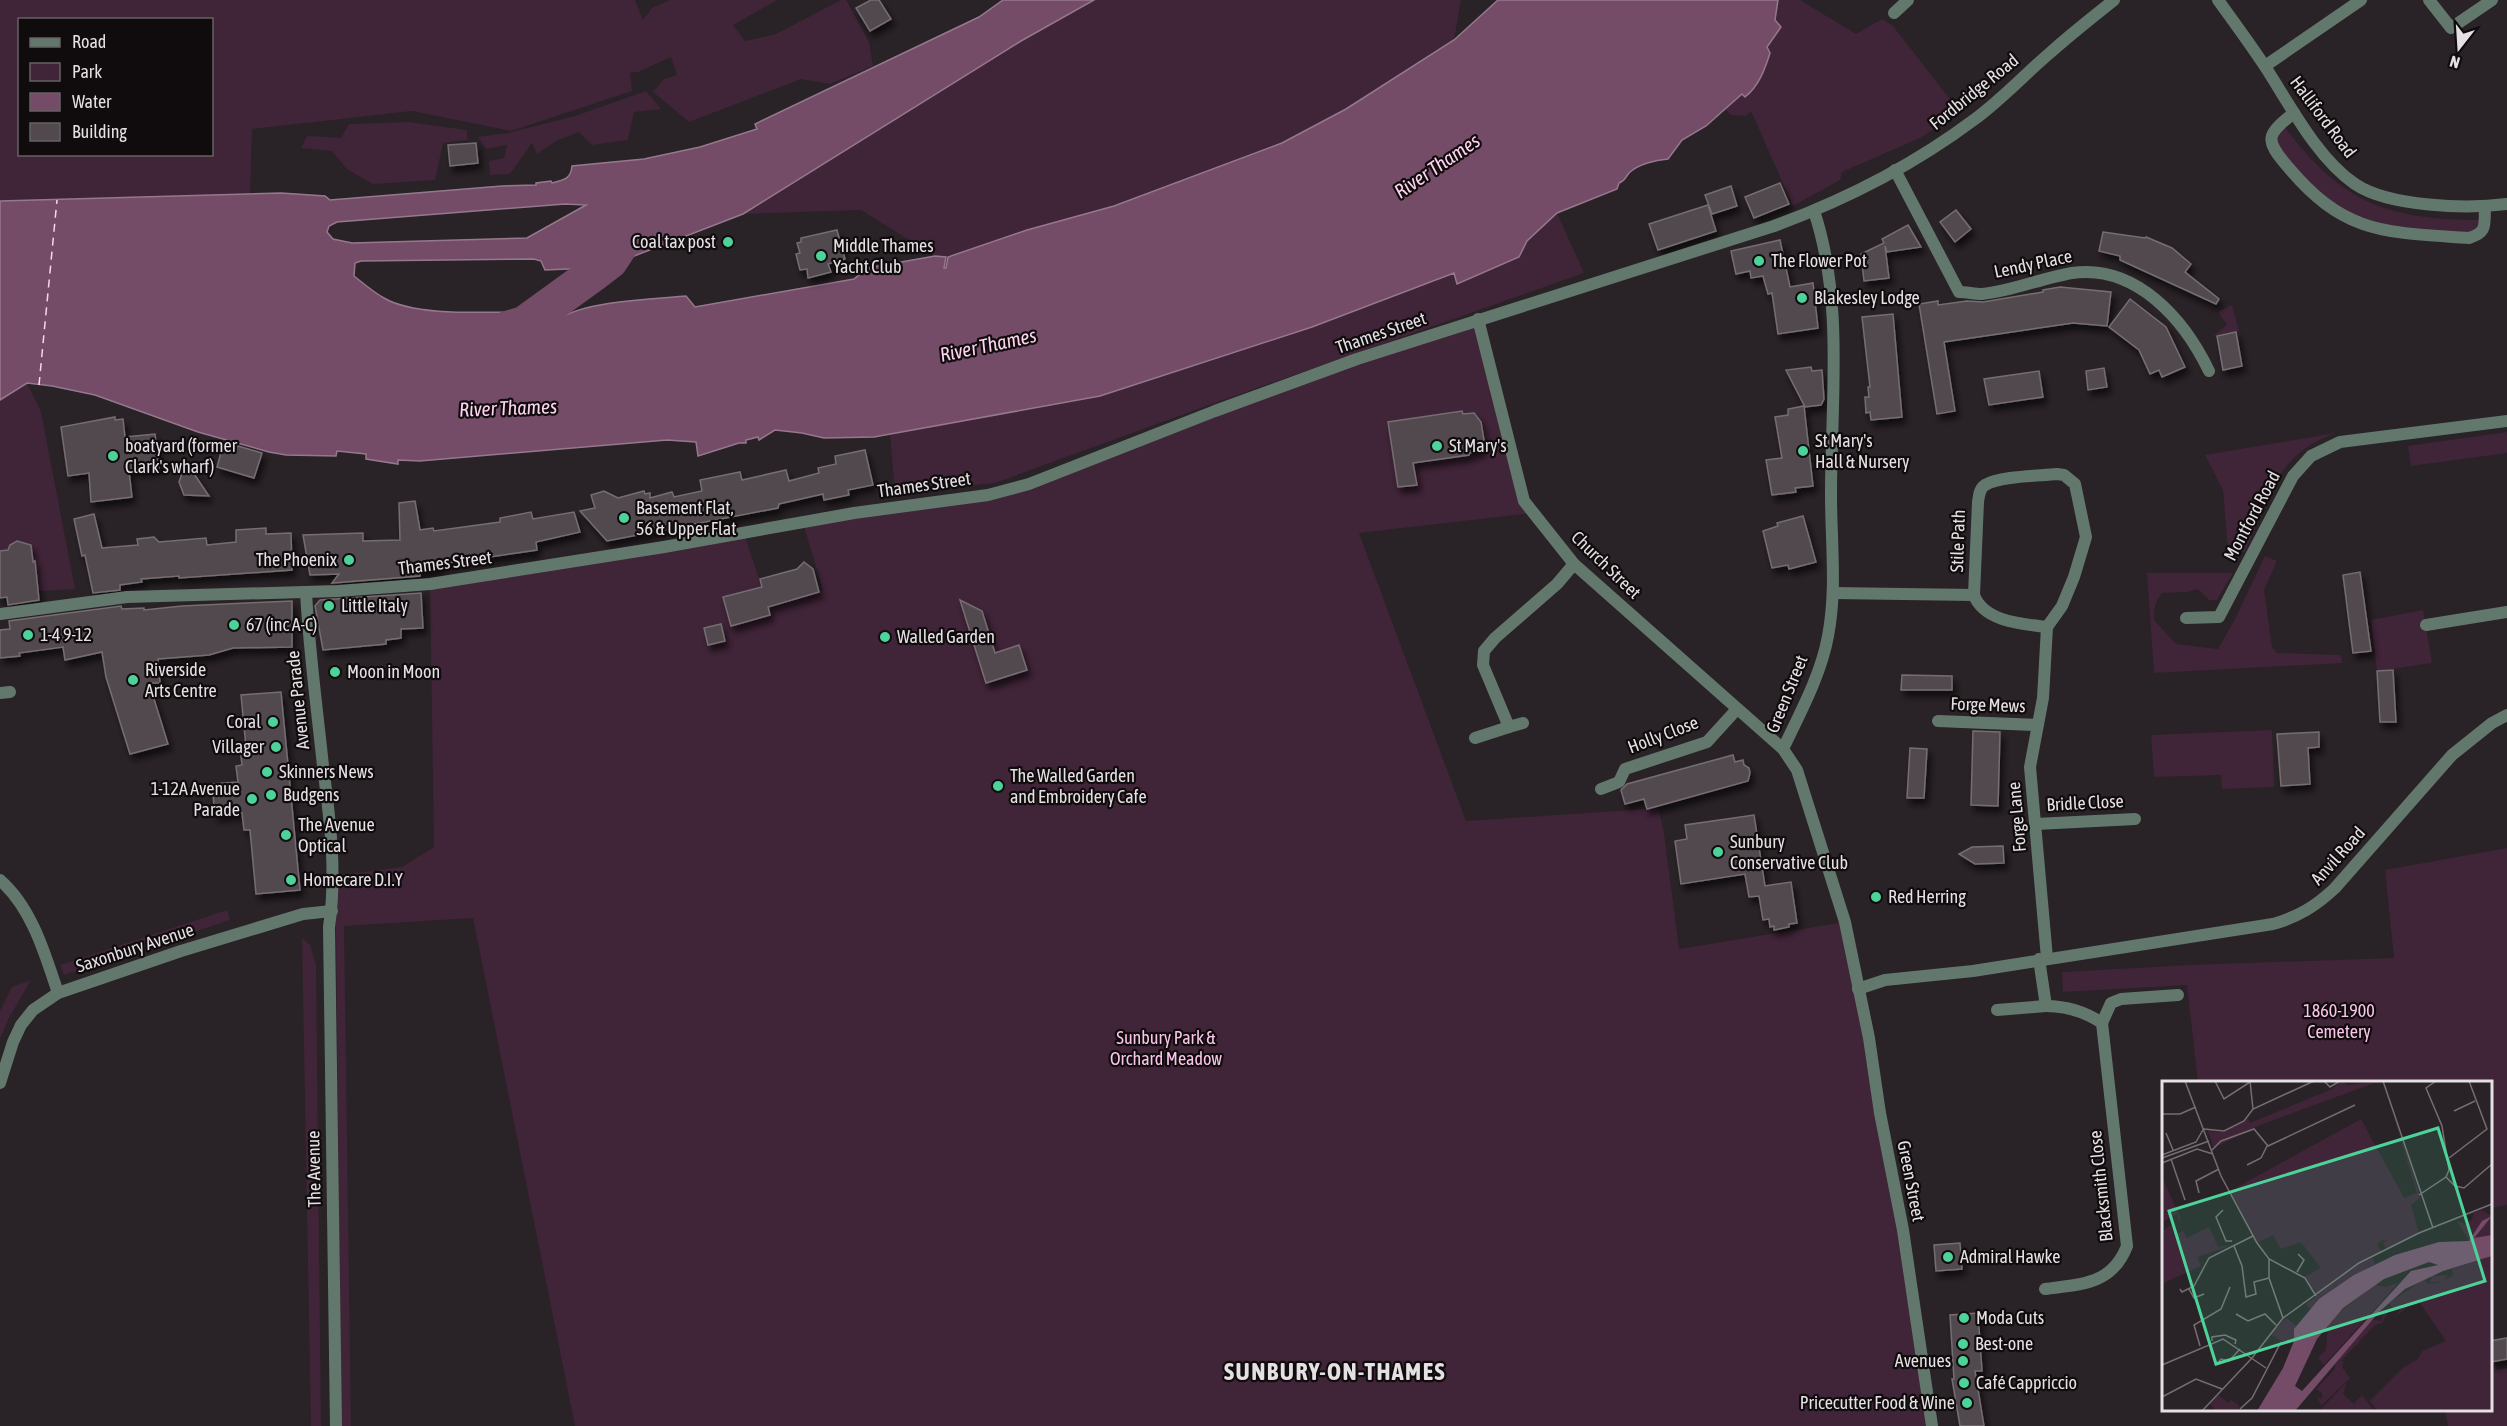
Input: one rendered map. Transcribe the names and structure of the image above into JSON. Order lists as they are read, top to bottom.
{
  "streets": {
    "street": [
      "Fordbridge Road",
      "Halliford Road",
      "Lendy Place",
      "Thames Street",
      "Montford Road",
      "Stile Path",
      "Church Street",
      "Green Street",
      "Avenue Parade",
      "Forge Mews",
      "Holly Close",
      "Bridle Close",
      "Forge Lane",
      "Anvil Road",
      "Saxonbury Avenue",
      "The Avenue",
      "Blacksmith Close"
    ]
  },
  "crossings": [
    ["Fordbridge Road", "Lendy Place"],
    ["Fordbridge Road", "Thames Street"],
    ["Fordbridge Road", "Green Street"],
    ["Thames Street", "Church Street"],
    ["Thames Street", "Green Street"],
    ["Thames Street", "Avenue Parade"],
    ["Stile Path", "Green Street"],
    ["Stile Path", "Forge Lane"],
    ["Church Street", "Green Street"],
    ["Church Street", "Holly Close"],
    ["Avenue Parade", "Saxonbury Avenue"],
    ["Avenue Parade", "The Avenue"],
    ["Forge Mews", "Forge Lane"],
    ["Bridle Close", "Forge Lane"],
    ["Forge Lane", "Anvil Road"],
    ["Saxonbury Avenue", "The Avenue"]
  ],
  "districts": ["SUNBURY-ON-THAMES"],
  "water": ["River Thames"],
  "parks": ["1860-1900 Cemetery", "Sunbury Park & Orchard Meadow"],
  "places": [
    "Coal tax post",
    "Middle Thames Yacht Club",
    "The Flower Pot",
    "Blakesley Lodge",
    "St Mary's",
    "St Mary's Hall & Nursery",
    "boatyard (former Clark's wharf)",
    "Basement Flat, 56 & Upper Flat",
    "The Phoenix",
    "Little Italy",
    "67 (inc A-C)",
    "1-4 9-12",
    "Walled Garden",
    "Moon in Moon",
    "Riverside Arts Centre",
    "Coral",
    "Villager",
    "Skinners News",
    "The Walled Garden and Embroidery Cafe",
    "Budgens",
    "1-12A Avenue Parade",
    "The Avenue Optical",
    "Sunbury Conservative Club",
    "Homecare D.I.Y",
    "Red Herring",
    "Admiral Hawke",
    "Moda Cuts",
    "Best-one",
    "Avenues",
    "Café Cappriccio",
    "Pricecutter Food & Wine"
  ],
  "legend": [
    "Road",
    "Park",
    "Water",
    "Building"
  ],
  "north": "bottom"
}
